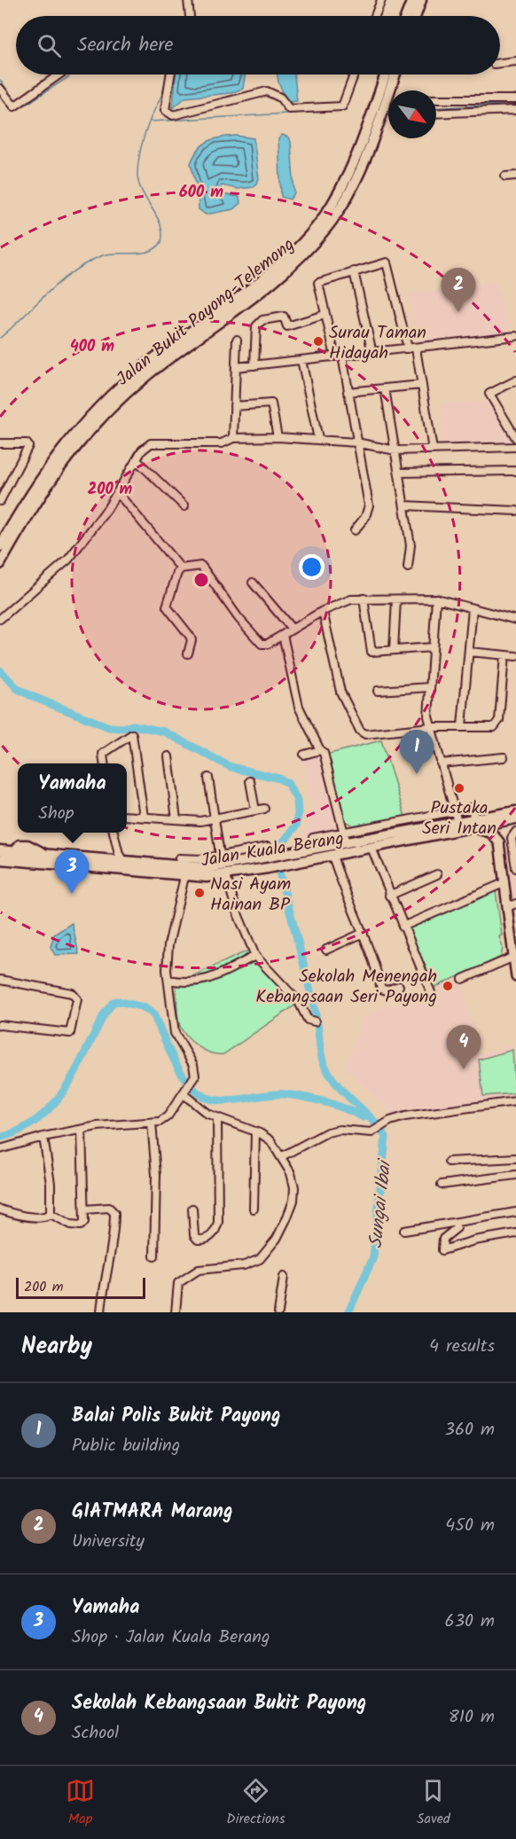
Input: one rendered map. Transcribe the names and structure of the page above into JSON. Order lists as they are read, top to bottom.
{
  "streets": {
    "highway": ["Jalan Bukit Payong-Telemong", "Jalan Kuala Berang"]
  },
  "water": ["Sungai Ibai"],
  "places": [
    "Surau Taman Hidayah",
    "Pustaka Seri Intan",
    "Nasi Ayam Hainan BP",
    "Sekolah Menengah Kebangsaan Seri Payong"
  ],
  "scale_bar": "200 m",
  "north": "bottom right",
  "page": {
    "search": "Search here",
    "pins": [
      "2",
      "1",
      "3",
      "4"
    ],
    "popup": ["Yamaha", "Shop"],
    "scale": "200 m",
    "heading": ["Nearby", "4 results"],
    "list": [
      {
        "mark": "1",
        "name": "Balai Polis Bukit Payong",
        "note": "Public building",
        "value": "360 m"
      },
      {
        "mark": "2",
        "name": "GIATMARA Marang",
        "note": "University",
        "value": "450 m"
      },
      {
        "mark": "3",
        "name": "Yamaha",
        "note": "Shop · Jalan Kuala Berang",
        "value": "630 m"
      },
      {
        "mark": "4",
        "name": "Sekolah Kebangsaan Bukit Payong",
        "note": "School",
        "value": "810 m"
      }
    ],
    "nav": ["Map", "Directions", "Saved"]
  },
  "rings": ["600 m", "400 m", "200 m"]
}
